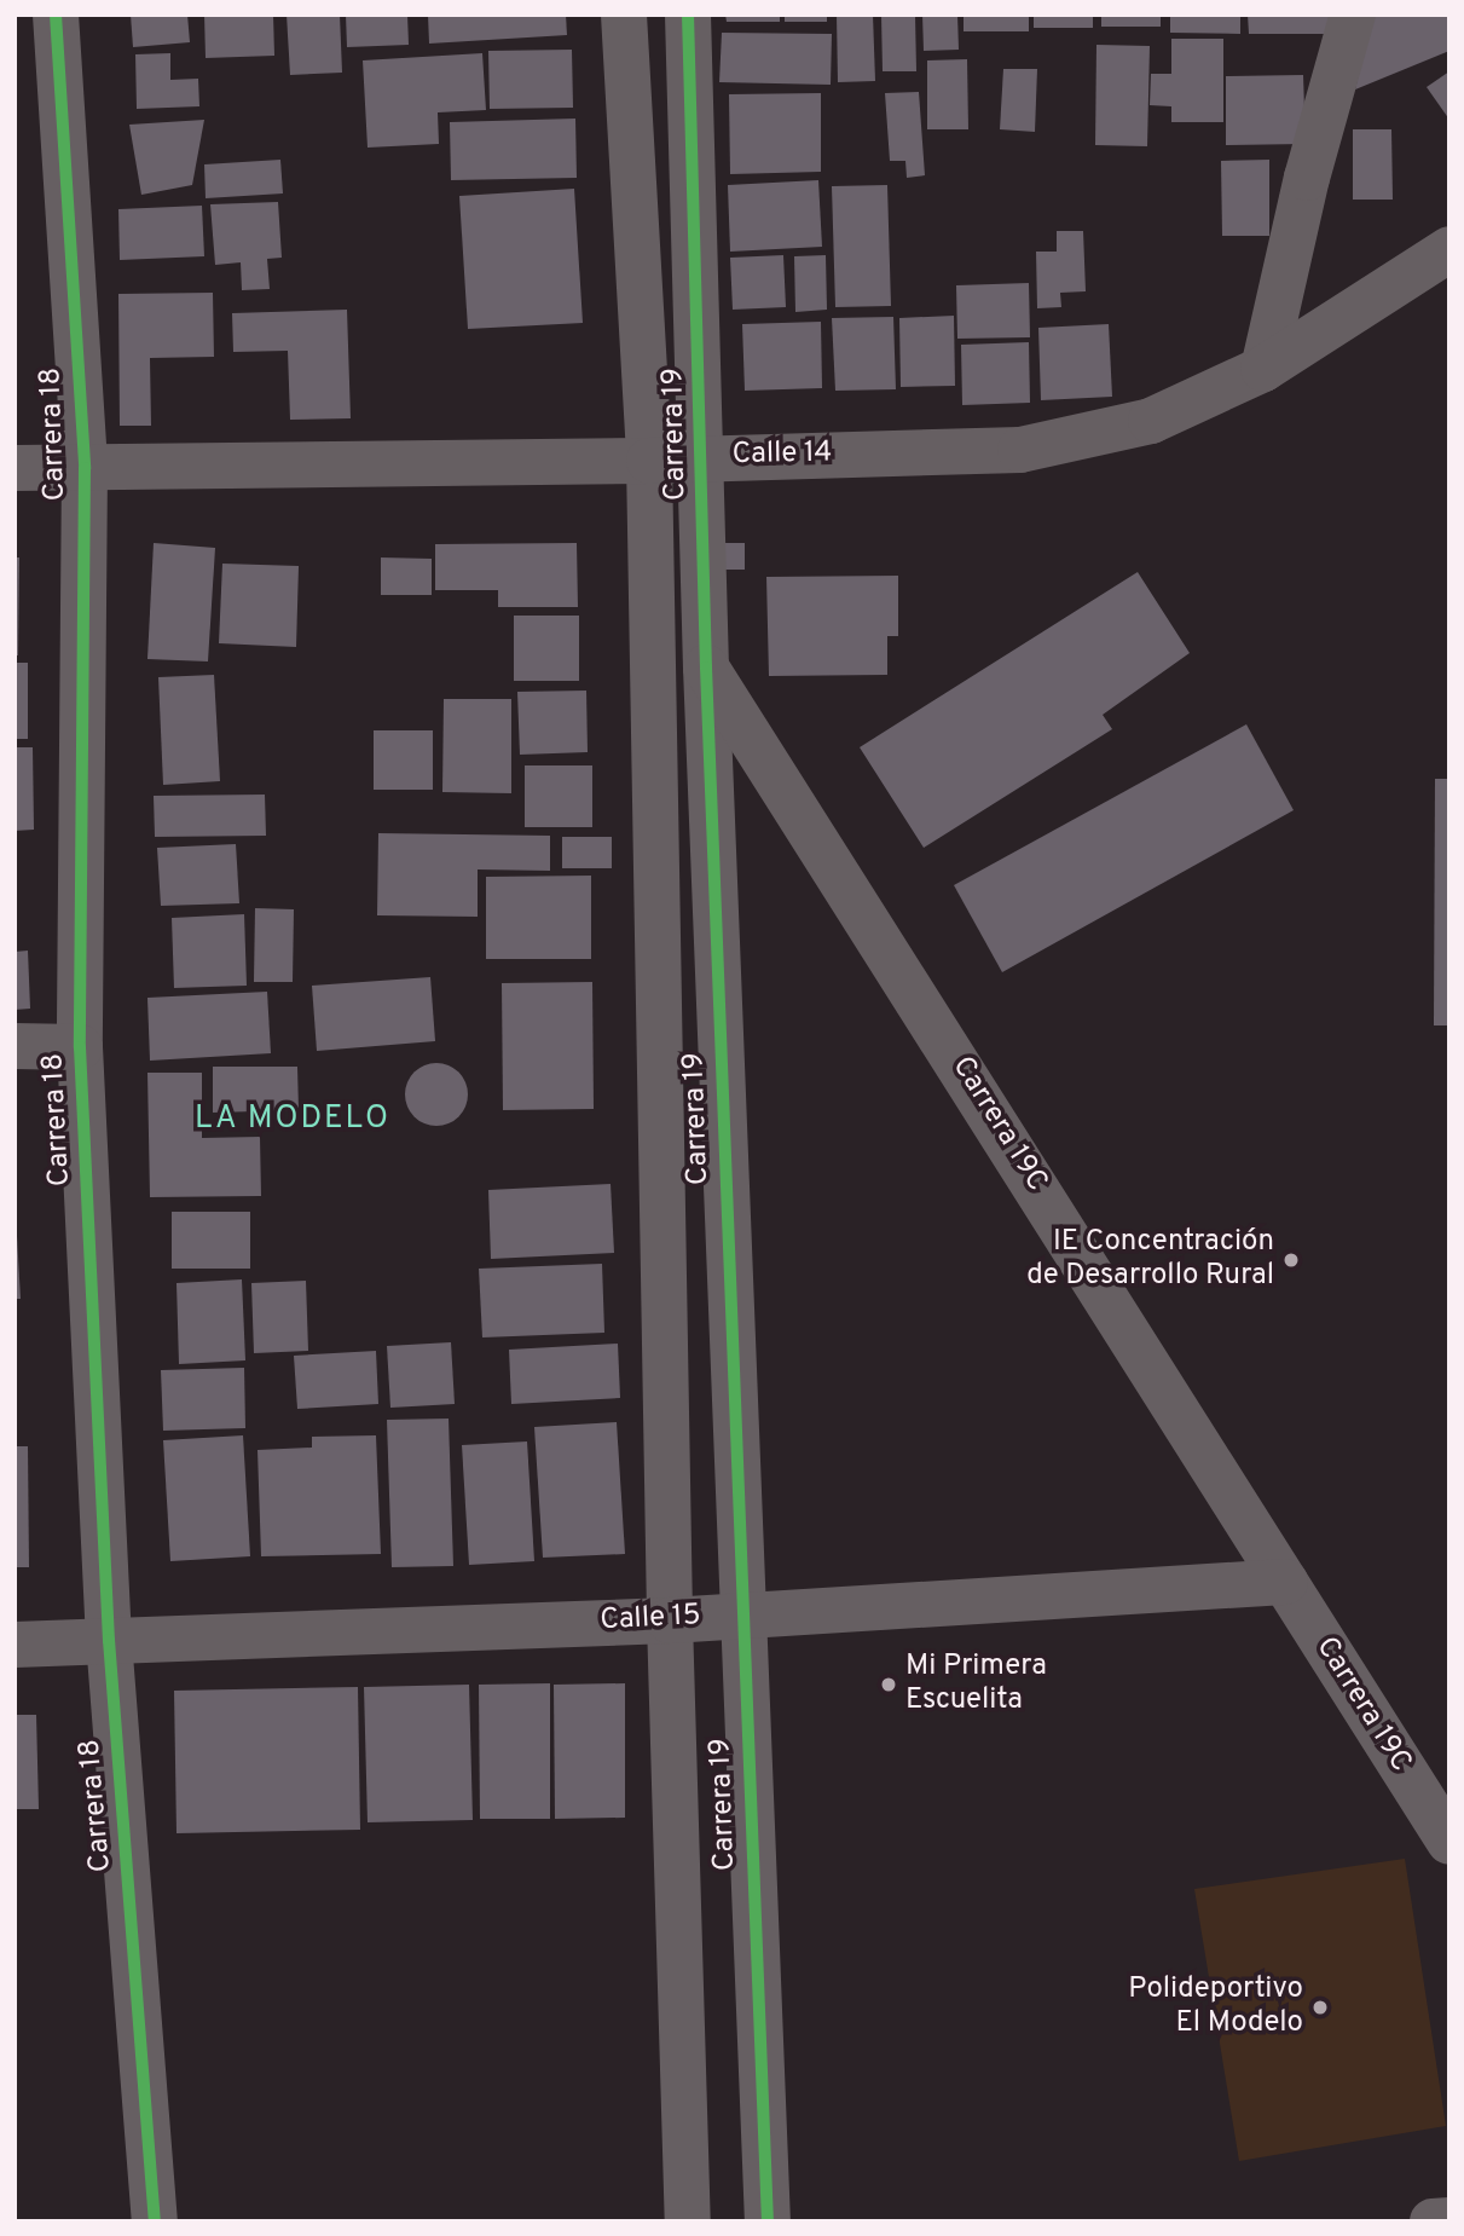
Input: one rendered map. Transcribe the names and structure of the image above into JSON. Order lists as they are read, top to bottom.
{
  "streets": {
    "street": [
      "Carrera 18",
      "Carrera 19",
      "Calle 14",
      "Carrera 19C",
      "Calle 15"
    ]
  },
  "crossings": [
    ["Carrera 18", "Calle 14"],
    ["Carrera 18", "Calle 15"],
    ["Carrera 19", "Calle 14"],
    ["Carrera 19", "Carrera 19C"],
    ["Carrera 19", "Calle 15"],
    ["Carrera 19C", "Calle 15"]
  ],
  "districts": ["LA MODELO"],
  "places": ["IE Concentración de Desarrollo Rural", "Mi Primera Escuelita", "Polideportivo El Modelo"]
}
